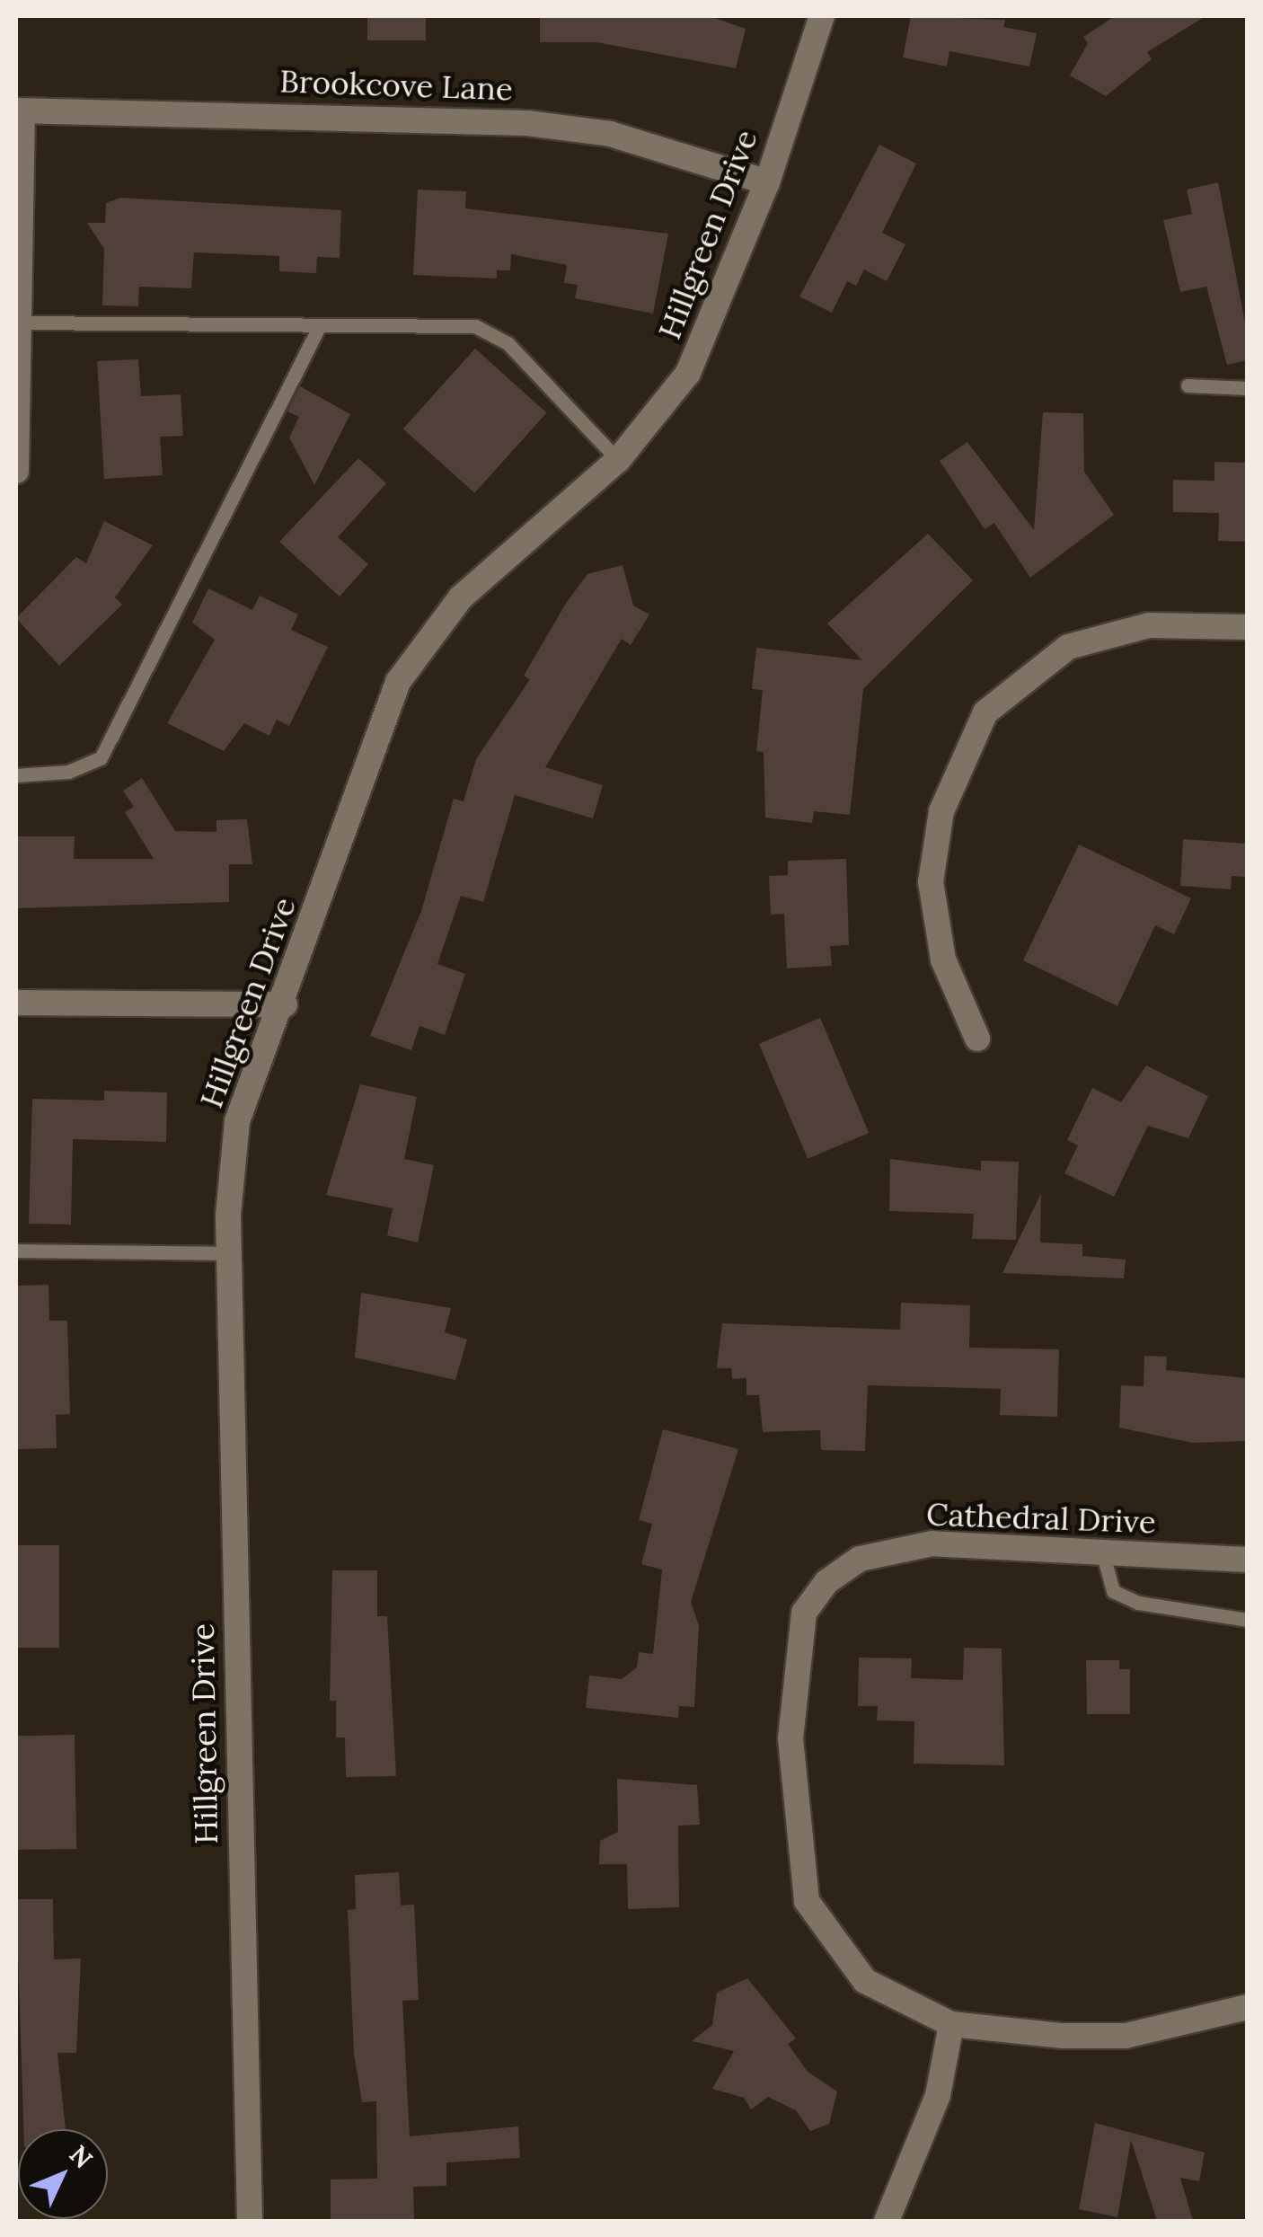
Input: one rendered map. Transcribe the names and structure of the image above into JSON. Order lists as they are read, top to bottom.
{
  "streets": {
    "street": ["Brookcove Lane", "Hillgreen Drive", "Cathedral Drive"]
  },
  "crossings": [
    ["Brookcove Lane", "Hillgreen Drive"]
  ],
  "north": "top right"
}
